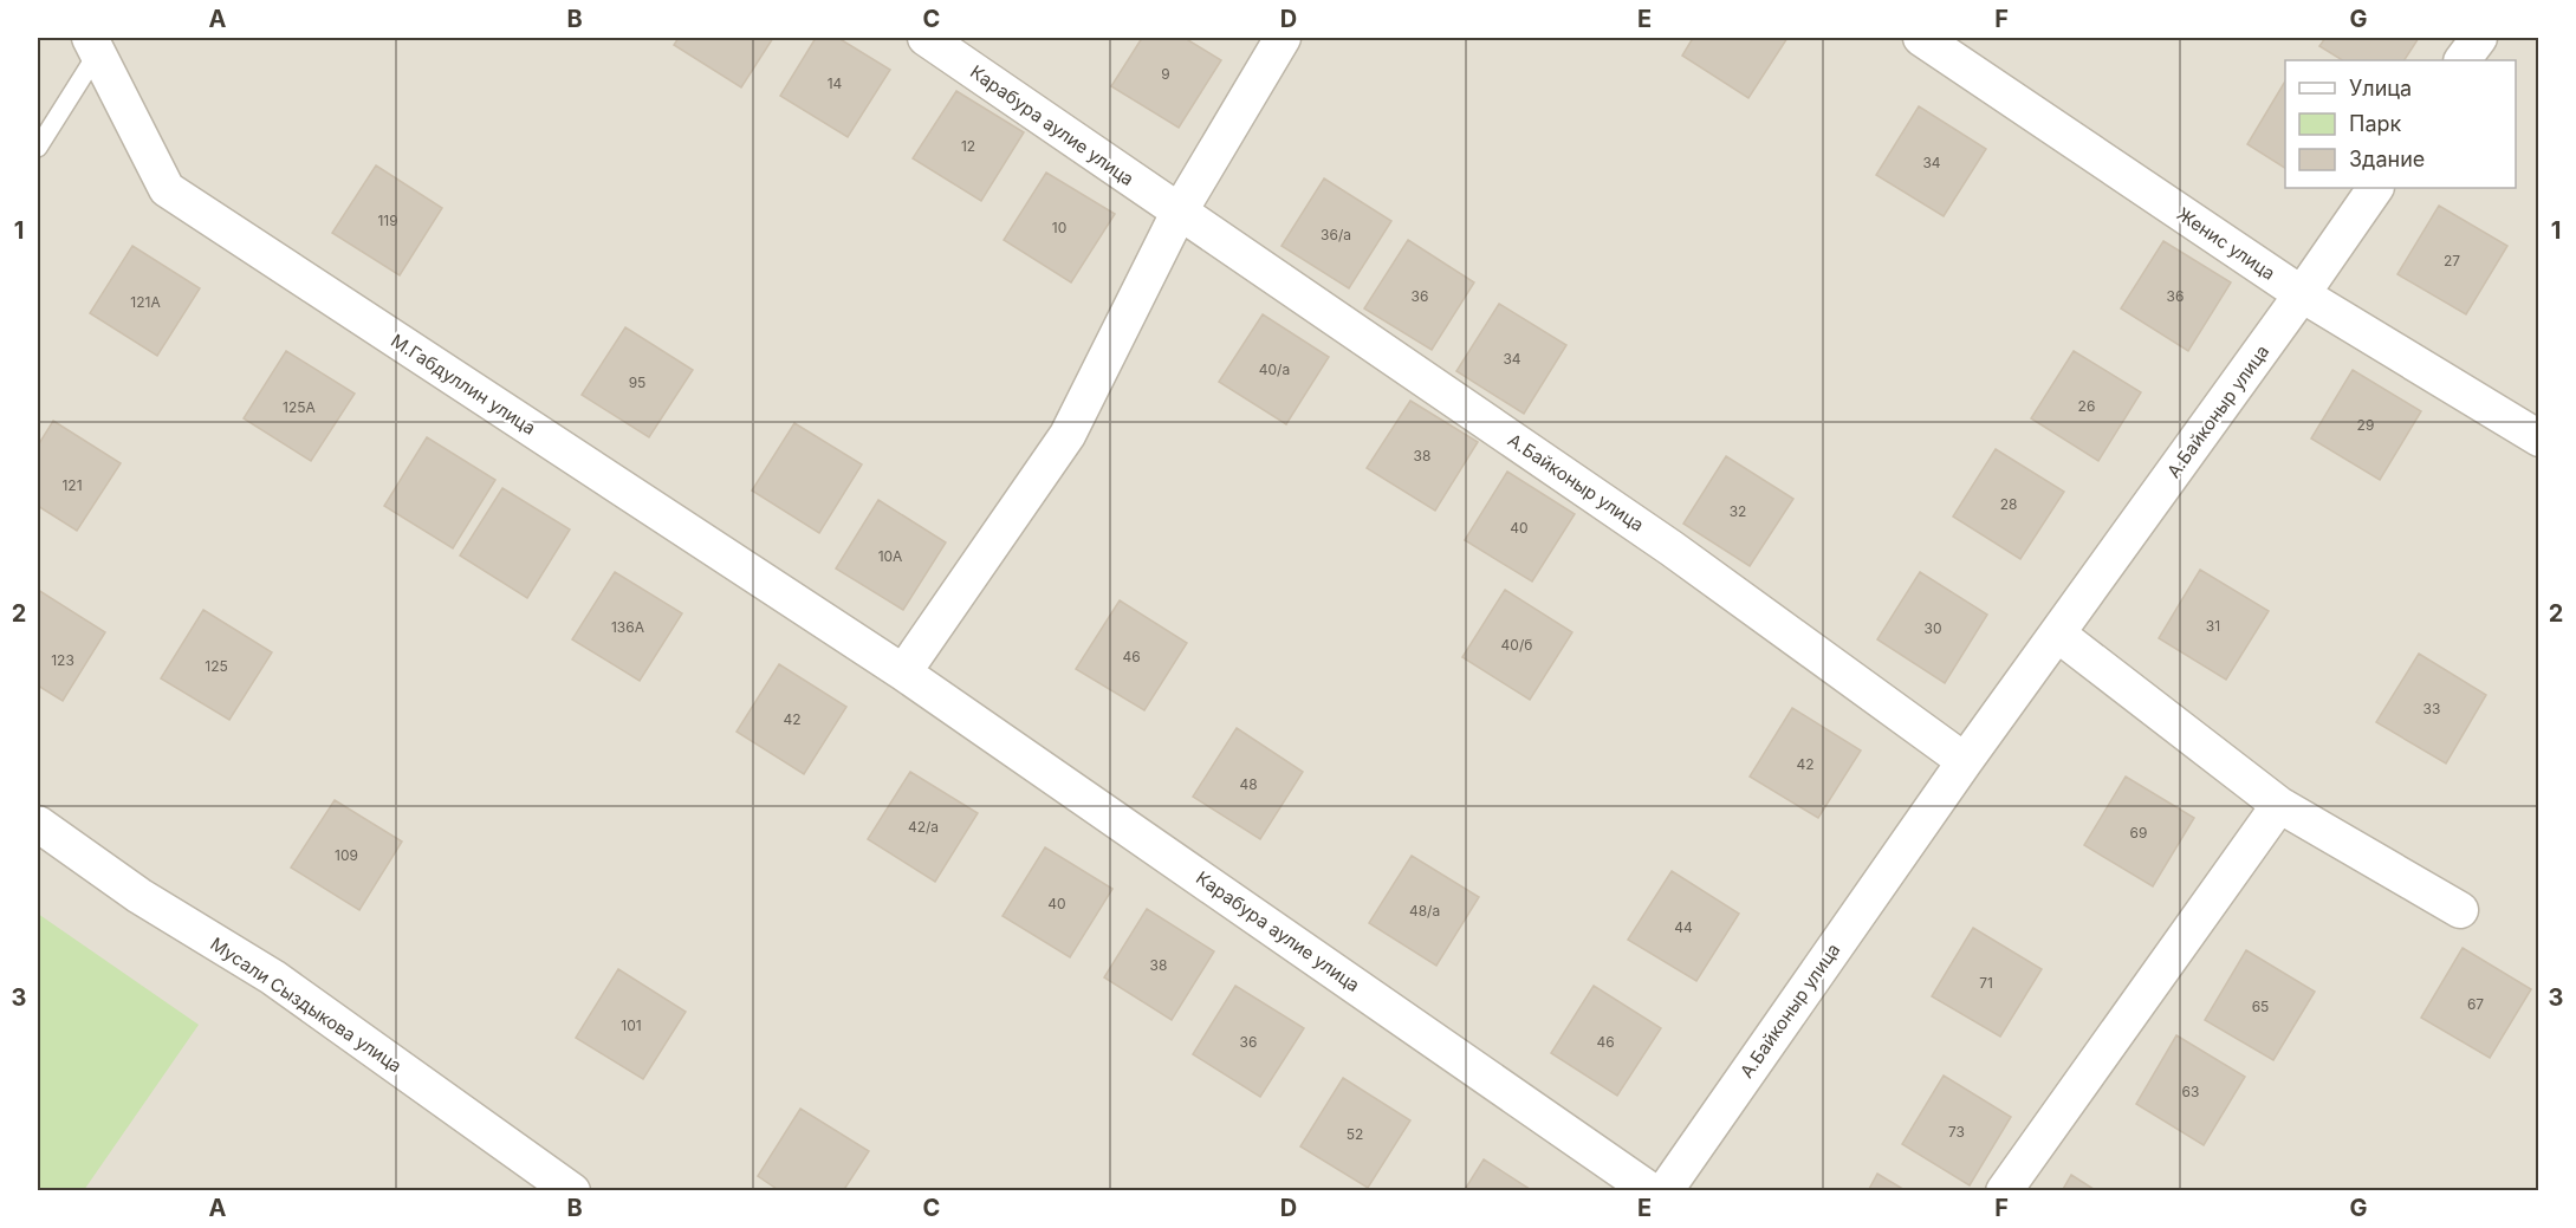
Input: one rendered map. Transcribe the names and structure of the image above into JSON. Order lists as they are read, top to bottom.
{
  "streets": {
    "street": [
      "Карабура аулие улица",
      "Женис улица",
      "М.Габдуллин улица",
      "А.Байконыр улица",
      "Мусали Сыздыкова улица"
    ]
  },
  "crossings": [
    ["Карабура аулие улица", "М.Габдуллин улица"],
    ["Карабура аулие улица", "А.Байконыр улица"],
    ["Женис улица", "А.Байконыр улица"]
  ],
  "house_numbers": [
    "9",
    "14",
    "12",
    "34",
    "119",
    "10",
    "36/a",
    "27",
    "36",
    "36",
    "121А",
    "34",
    "40/a",
    "95",
    "26",
    "125А",
    "29",
    "38",
    "121",
    "28",
    "32",
    "40",
    "10А",
    "31",
    "136А",
    "30",
    "40/б",
    "46",
    "123",
    "125",
    "33",
    "42",
    "42",
    "48",
    "42/a",
    "69",
    "109",
    "40",
    "48/a",
    "44",
    "38",
    "71",
    "67",
    "65",
    "101",
    "36",
    "46",
    "63",
    "73",
    "52"
  ],
  "legend": ["Улица", "Парк", "Здание"],
  "grid": {
    "columns": [
      "A",
      "B",
      "C",
      "D",
      "E",
      "F",
      "G"
    ],
    "rows": ["1", "2", "3"]
  }
}
